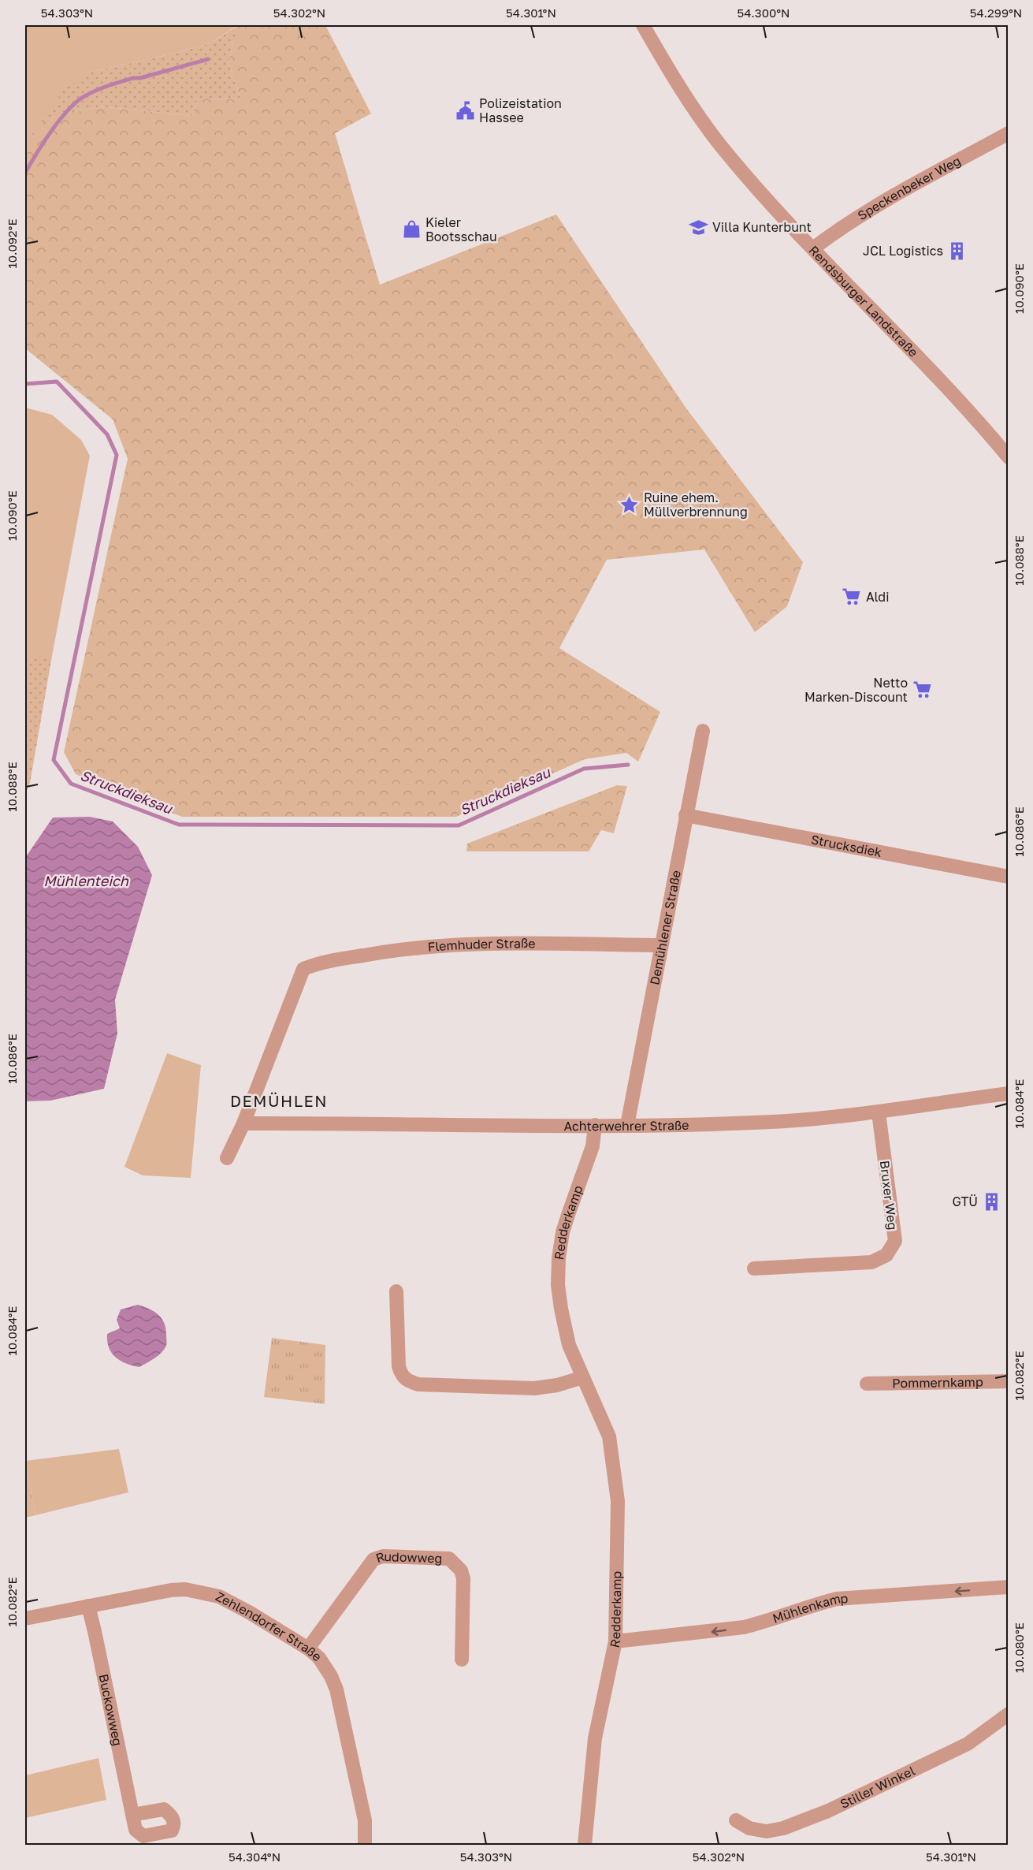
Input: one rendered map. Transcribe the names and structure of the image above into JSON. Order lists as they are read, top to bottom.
{
  "streets": {
    "street": [
      "Speckenbeker Weg",
      "Rendsburger Landstraße",
      "Strucksdiek",
      "Demühlener Straße",
      "Flemhuder Straße",
      "Achterwehrer Straße",
      "Bruxer Weg",
      "Redderkamp",
      "Pommernkamp",
      "Rudowweg",
      "Mühlenkamp",
      "Zehlendorfer Straße",
      "Buckowweg",
      "Stiller Winkel"
    ]
  },
  "crossings": [
    ["Speckenbeker Weg", "Rendsburger Landstraße"],
    ["Strucksdiek", "Demühlener Straße"],
    ["Demühlener Straße", "Flemhuder Straße"],
    ["Demühlener Straße", "Achterwehrer Straße"],
    ["Flemhuder Straße", "Achterwehrer Straße"],
    ["Achterwehrer Straße", "Bruxer Weg"],
    ["Achterwehrer Straße", "Redderkamp"],
    ["Redderkamp", "Mühlenkamp"],
    ["Rudowweg", "Zehlendorfer Straße"],
    ["Zehlendorfer Straße", "Buckowweg"]
  ],
  "one_way": ["Mühlenkamp"],
  "districts": ["DEMÜHLEN"],
  "water": ["Struckdieksau", "Mühlenteich"],
  "places": {
    "public building": ["Polizeistation Hassee"],
    "school or university": ["Villa Kunterbunt"],
    "shop": ["Kieler Bootsschau"],
    "building": ["JCL Logistics", "GTÜ"],
    "place": ["Ruine ehem. Müllverbrennung"],
    "supermarket": ["Aldi", "Netto Marken-Discount"]
  },
  "coordinates": [
    "54.303°N",
    "54.302°N",
    "54.301°N",
    "54.300°N",
    "54.299°N",
    "10.092°E",
    "10.090°E",
    "10.088°E",
    "10.086°E",
    "10.084°E",
    "10.082°E",
    "10.080°E",
    "54.304°N"
  ]
}
